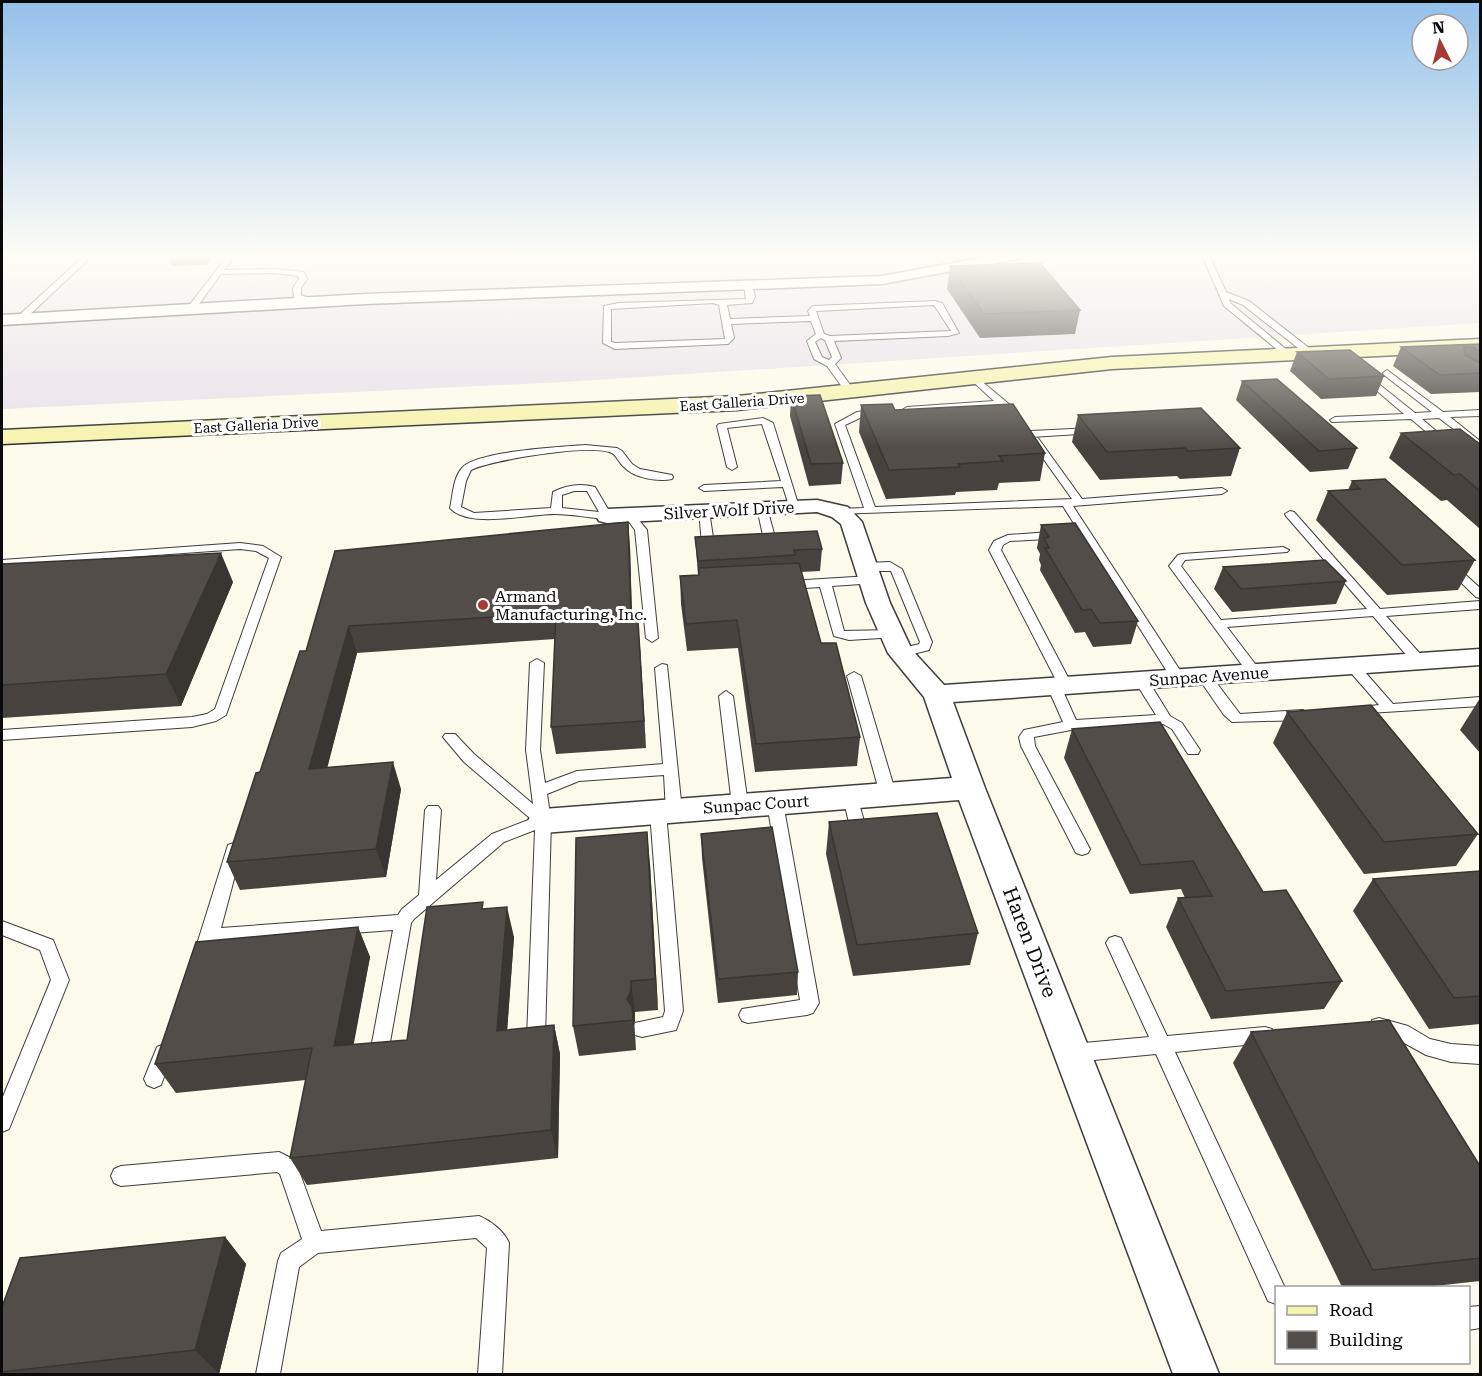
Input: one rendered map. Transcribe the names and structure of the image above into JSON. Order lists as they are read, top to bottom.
{
  "streets": {
    "main road": ["East Galleria Drive"],
    "street": [
      "Silver Wolf Drive",
      "Sunpac Avenue",
      "Sunpac Court",
      "Haren Drive"
    ]
  },
  "crossings": [
    ["Silver Wolf Drive", "Haren Drive"],
    ["Sunpac Avenue", "Haren Drive"],
    ["Sunpac Court", "Haren Drive"]
  ],
  "places": ["Armand Manufacturing, Inc."],
  "legend": ["Road", "Building"],
  "north": "top"
}
